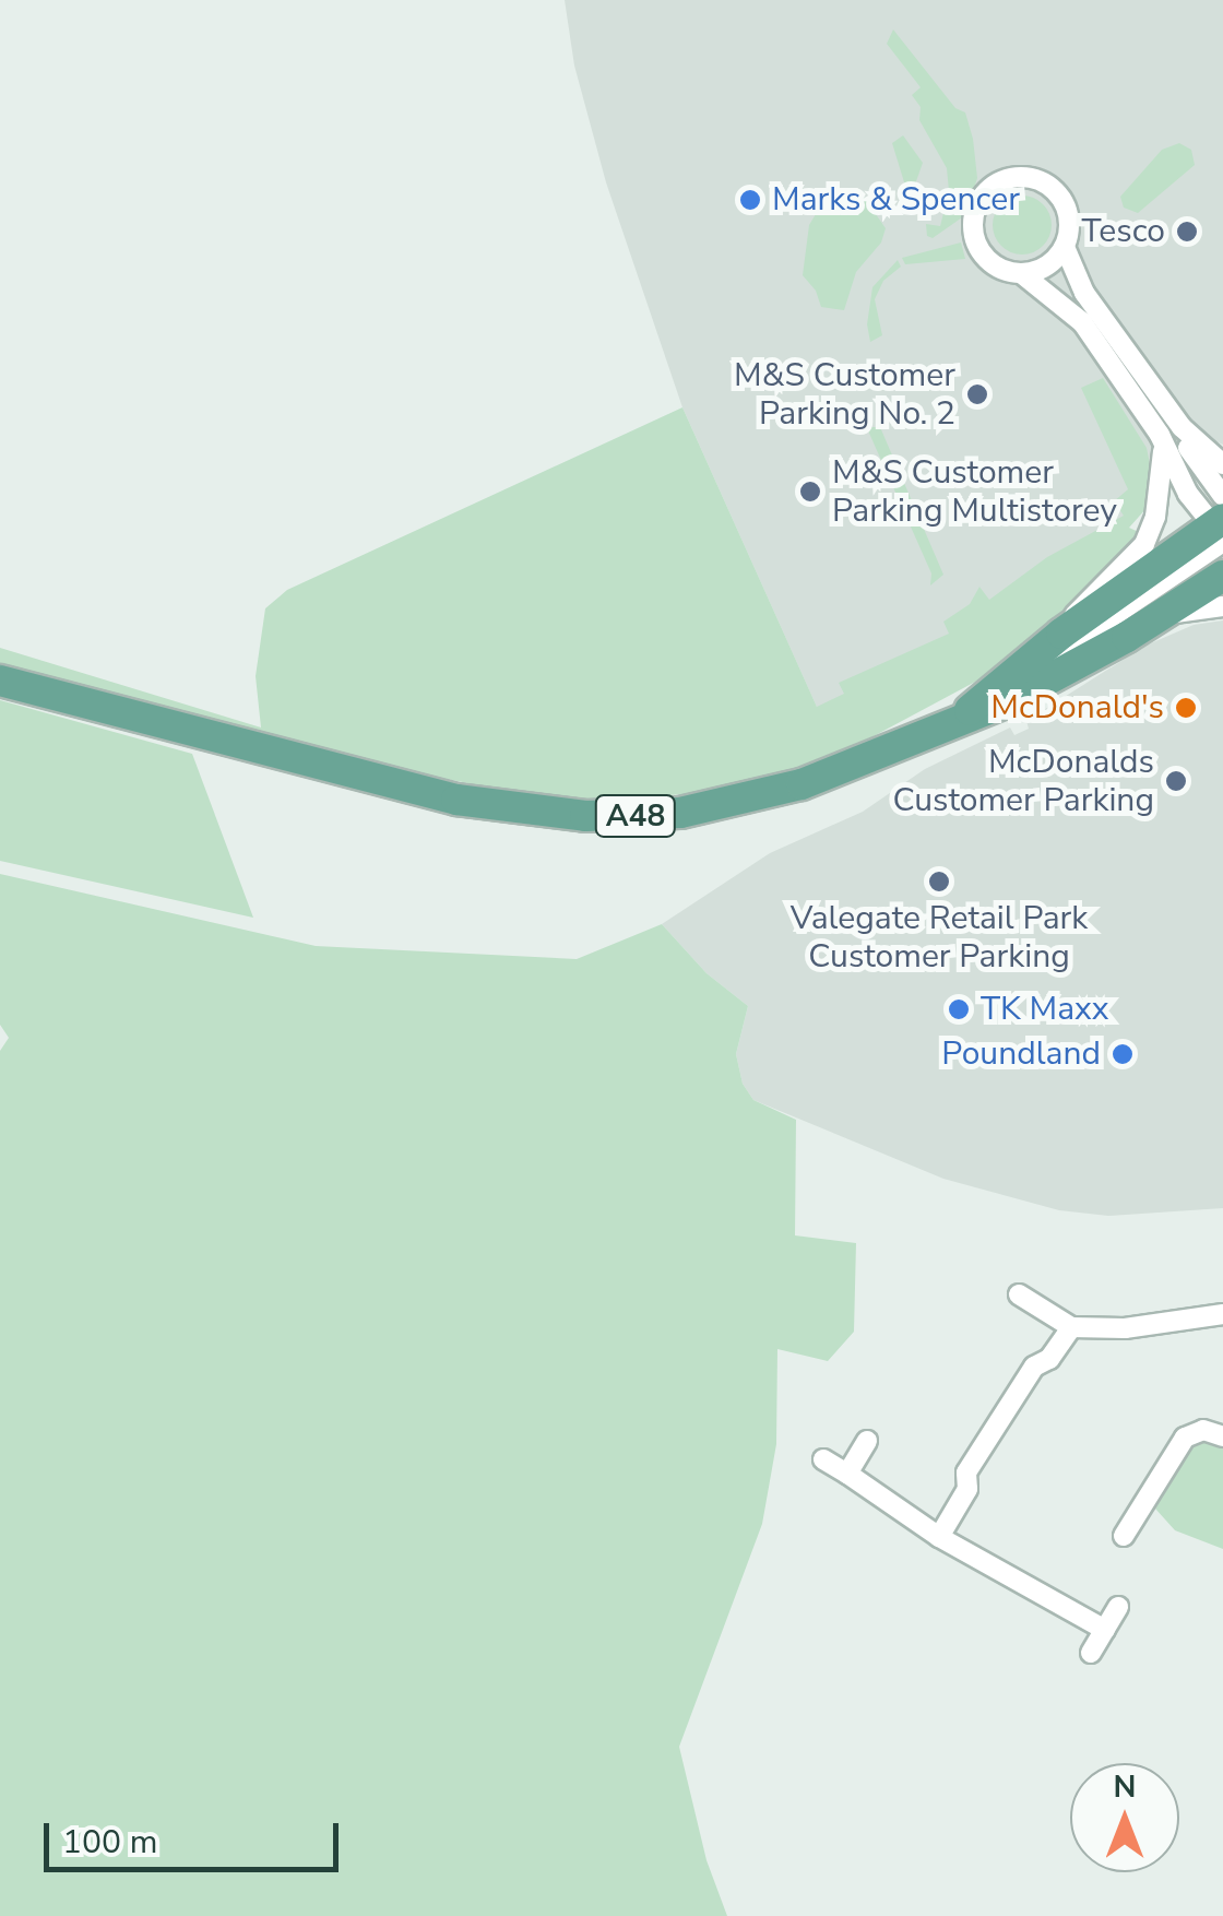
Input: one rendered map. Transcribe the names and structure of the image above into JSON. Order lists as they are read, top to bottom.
{
  "streets": {
    "main road": ["A48"]
  },
  "places": [
    "Marks & Spencer",
    "Tesco",
    "M&S Customer Parking No. 2",
    "M&S Customer Parking Multistorey",
    "McDonald's",
    "McDonalds Customer Parking",
    "Valegate Retail Park Customer Parking",
    "TK Maxx",
    "Poundland"
  ],
  "scale_bar": "100 m",
  "north": "top"
}
